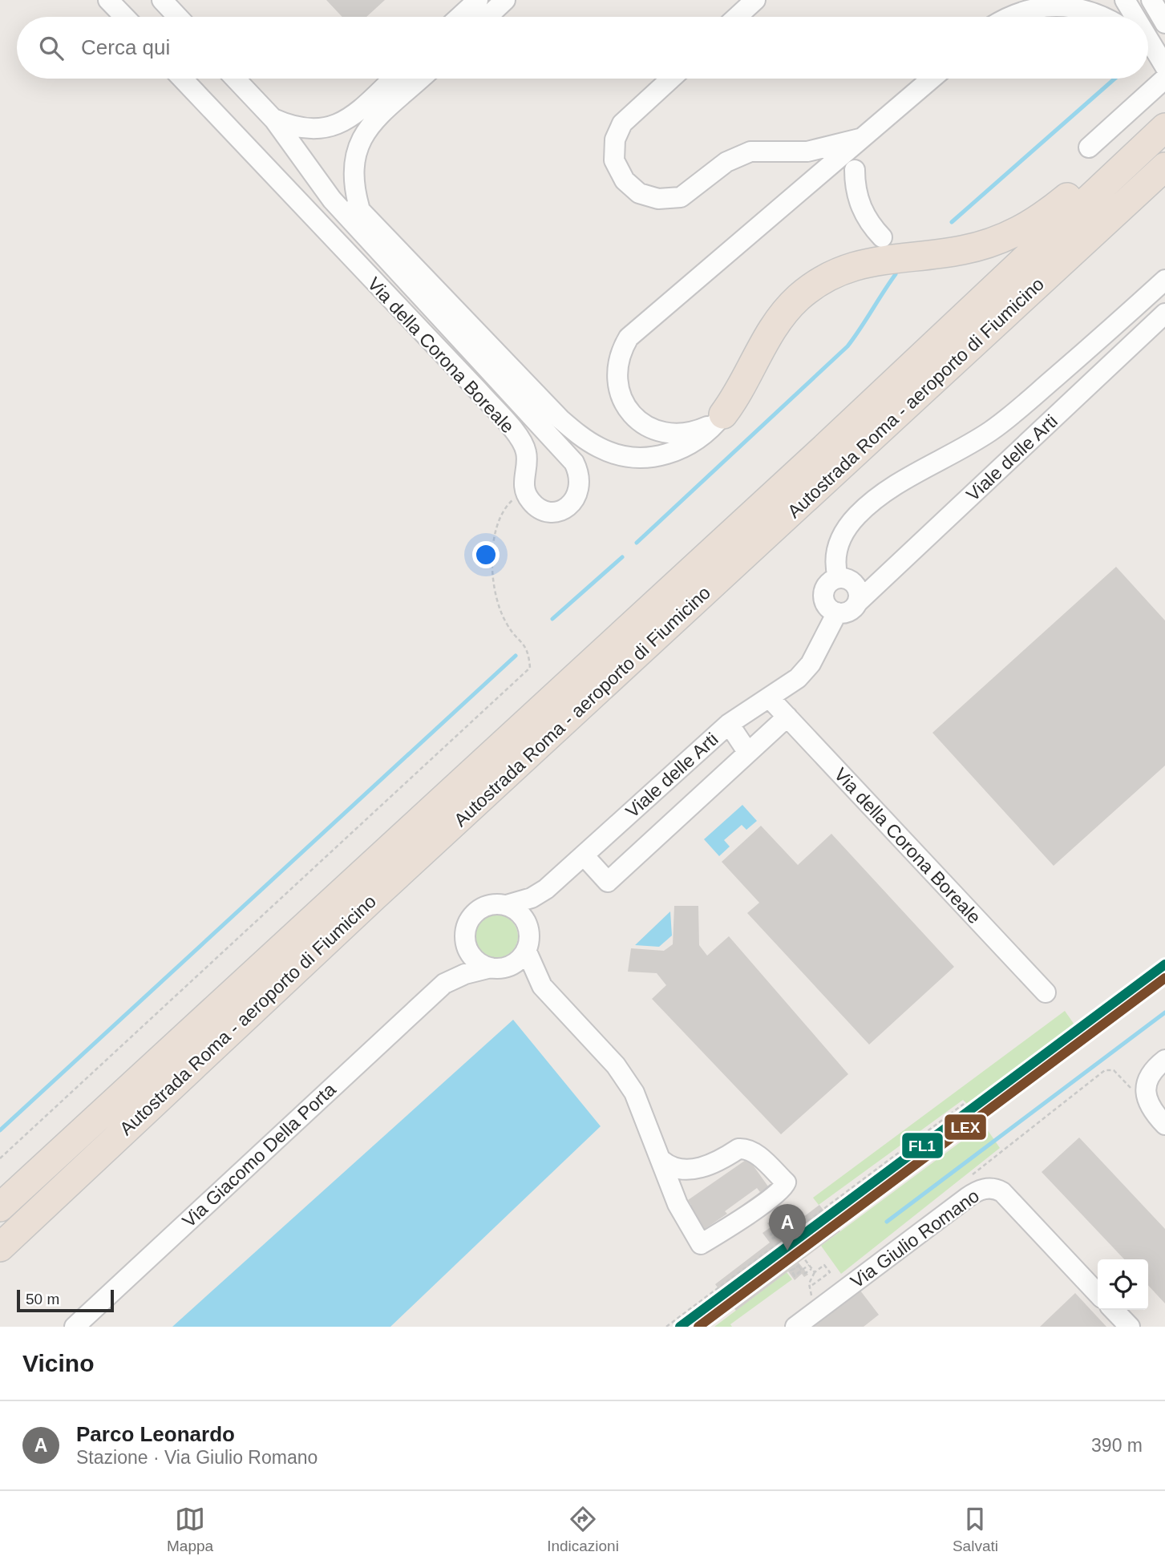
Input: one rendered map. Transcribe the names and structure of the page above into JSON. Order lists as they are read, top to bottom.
{
  "streets": {
    "highway": ["Autostrada Roma - aeroporto di Fiumicino"],
    "street": [
      "Via della Corona Boreale",
      "Viale delle Arti",
      "Via Giacomo Della Porta",
      "Via Giulio Romano"
    ]
  },
  "crossings": [
    ["Via della Corona Boreale", "Viale delle Arti"],
    ["Viale delle Arti", "Via Giacomo Della Porta"]
  ],
  "lines": ["transit line FL1", "transit line LEX"],
  "scale_bar": "50 m",
  "page": {
    "search": "Cerca qui",
    "pins": "A",
    "scale": "50 m",
    "heading": "Vicino",
    "list": [
      {
        "mark": "A",
        "name": "Parco Leonardo",
        "note": "Stazione · Via Giulio Romano",
        "value": "390 m"
      }
    ],
    "nav": ["Mappa", "Indicazioni", "Salvati"]
  }
}
